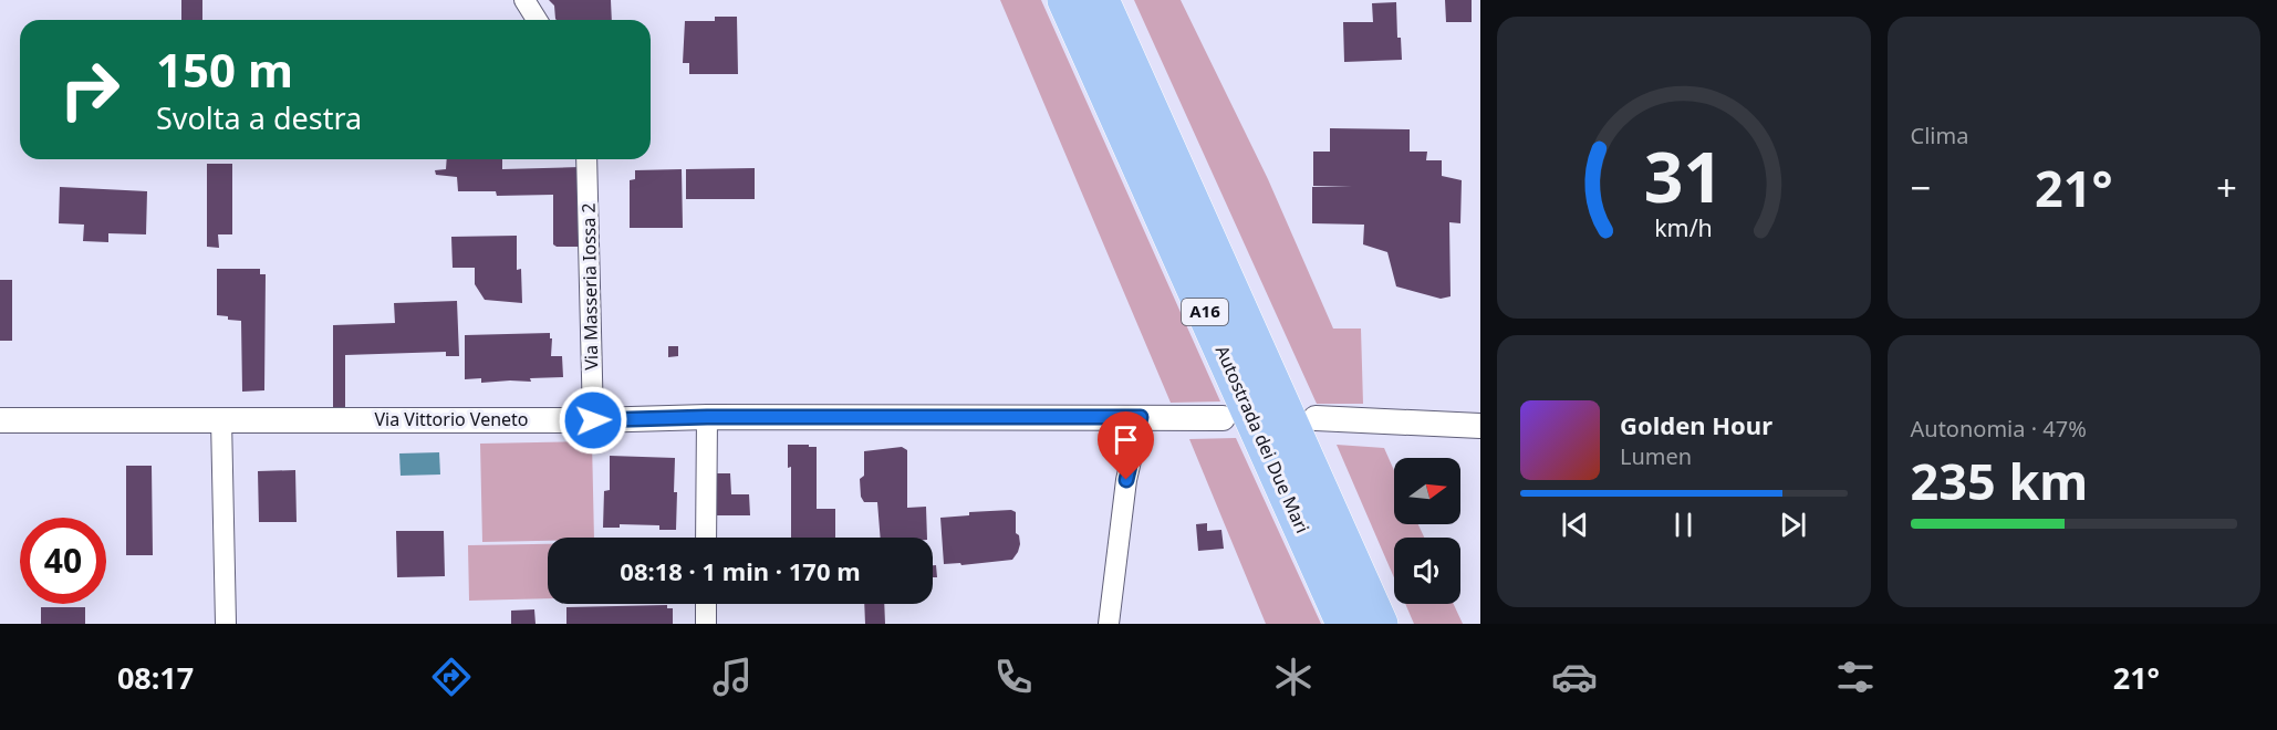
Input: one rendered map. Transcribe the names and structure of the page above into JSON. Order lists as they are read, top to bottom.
{
  "streets": {
    "highway": ["A16", "Autostrada dei Due Mari"],
    "street": ["Via Masseria Iossa 2", "Via Vittorio Veneto"]
  },
  "crossings": [
    ["Via Masseria Iossa 2", "Via Vittorio Veneto"]
  ],
  "north": "right",
  "page": {
    "tile": [
      "Clima",
      ["Autonomia · 47%", "235 km"]
    ],
    "turn": ["150 m", "Svolta a destra"],
    "heat": ["−", "21°", "+"],
    "song": ["Golden Hour", "Lumen"],
    "limit": "40",
    "trip": "08:18 · 1 min · 170 m",
    "tabs": ["08:17", "21°"],
    "gauge": ["31", "km/h"]
  }
}
